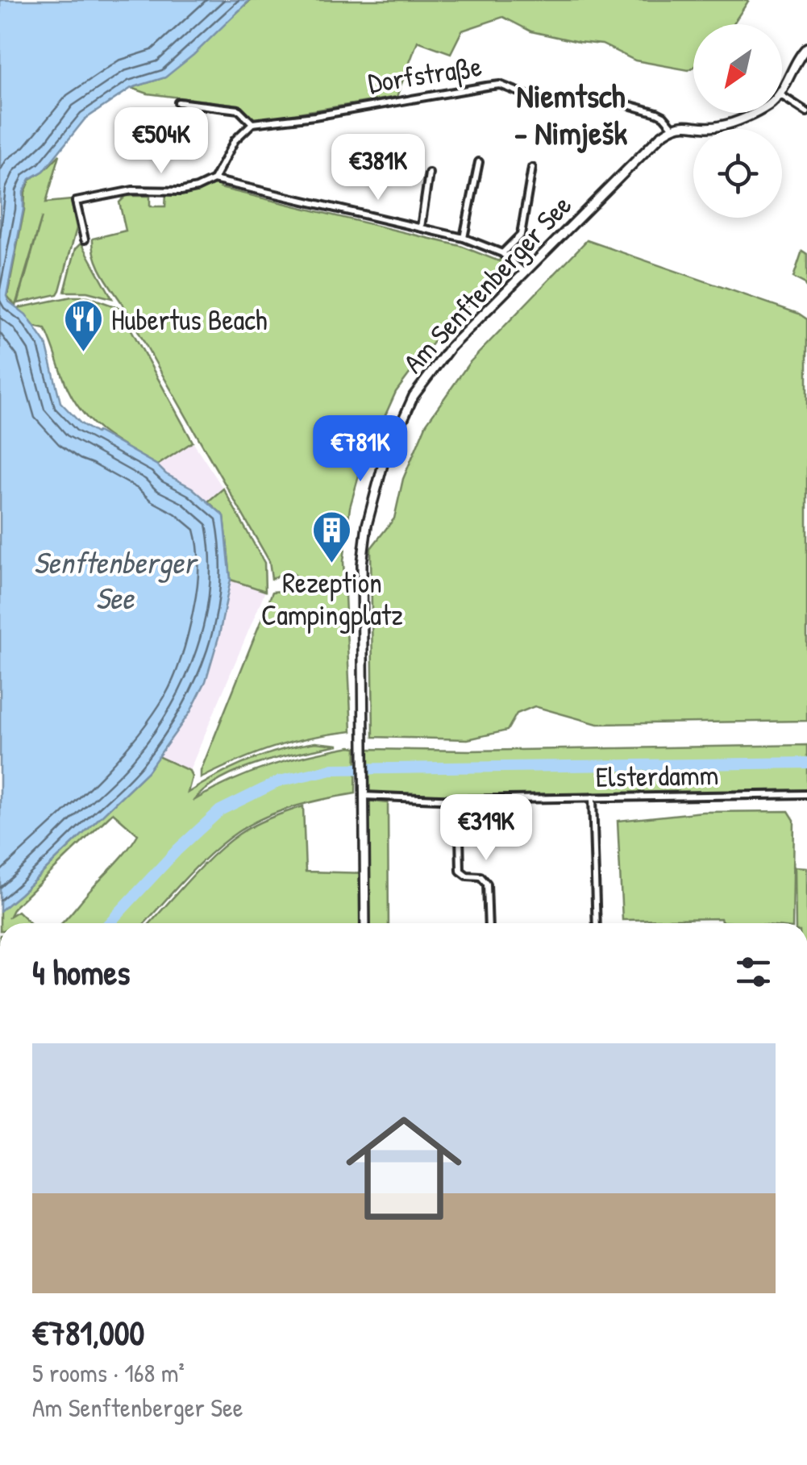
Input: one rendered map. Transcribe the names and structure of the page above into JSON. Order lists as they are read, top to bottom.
{
  "streets": {
    "street": ["Dorfstraße", "Am Senftenberger See", "Elsterdamm"]
  },
  "crossings": [
    ["Dorfstraße", "Am Senftenberger See"],
    ["Am Senftenberger See", "Elsterdamm"]
  ],
  "districts": ["Niemtsch - Nimješk"],
  "water": ["Senftenberger See"],
  "places": {
    "restaurant": ["Hubertus Beach"],
    "building": ["Rezeption Campingplatz"]
  },
  "north": "bottom left",
  "page": {
    "price": [
      "€504K",
      "€381K",
      "€781K",
      "€319K"
    ],
    "heading": "4 homes",
    "list": [
      {
        "name": "€781,000",
        "note": "5 rooms · 168 m² · Am Senftenberger See"
      }
    ]
  }
}
